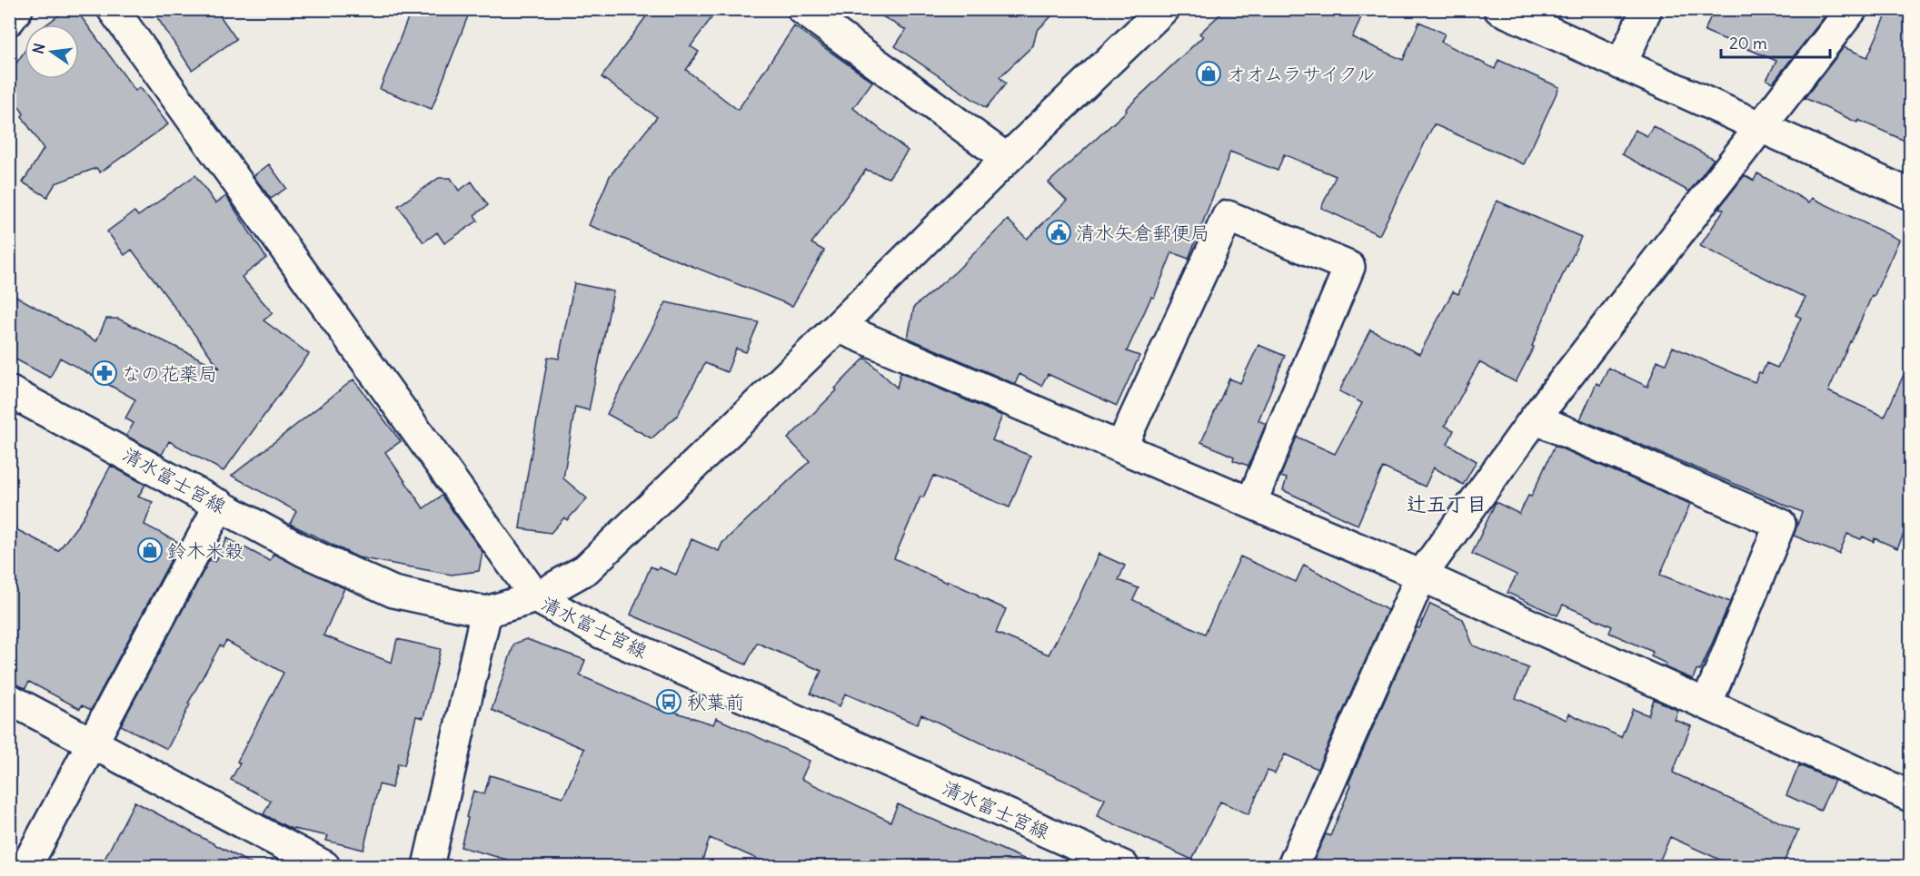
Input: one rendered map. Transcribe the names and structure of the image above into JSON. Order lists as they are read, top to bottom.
{
  "streets": {
    "street": ["清水富士宮線"]
  },
  "districts": ["辻五丁目"],
  "places": {
    "shop": ["オオムラサイクル", "鈴木米穀"],
    "public building": ["清水矢倉郵便局"],
    "pharmacy": ["なの花薬局"],
    "bus stop": ["秋葉前"]
  },
  "scale_bar": "20 m",
  "north": "left"
}
